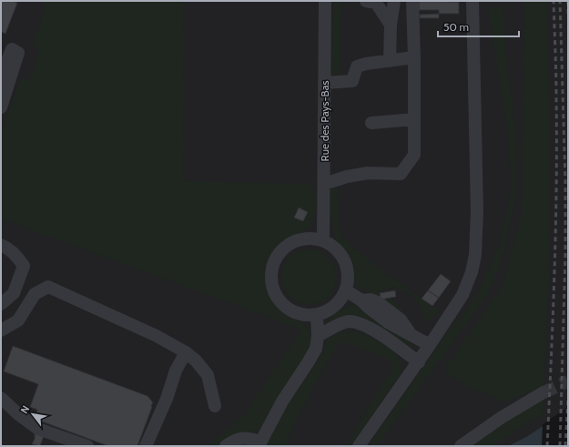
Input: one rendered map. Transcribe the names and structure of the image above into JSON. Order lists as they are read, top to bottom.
{
  "streets": {
    "street": ["Rue des Pays-Bas"]
  },
  "scale_bar": "50 m",
  "north": "top left"
}
